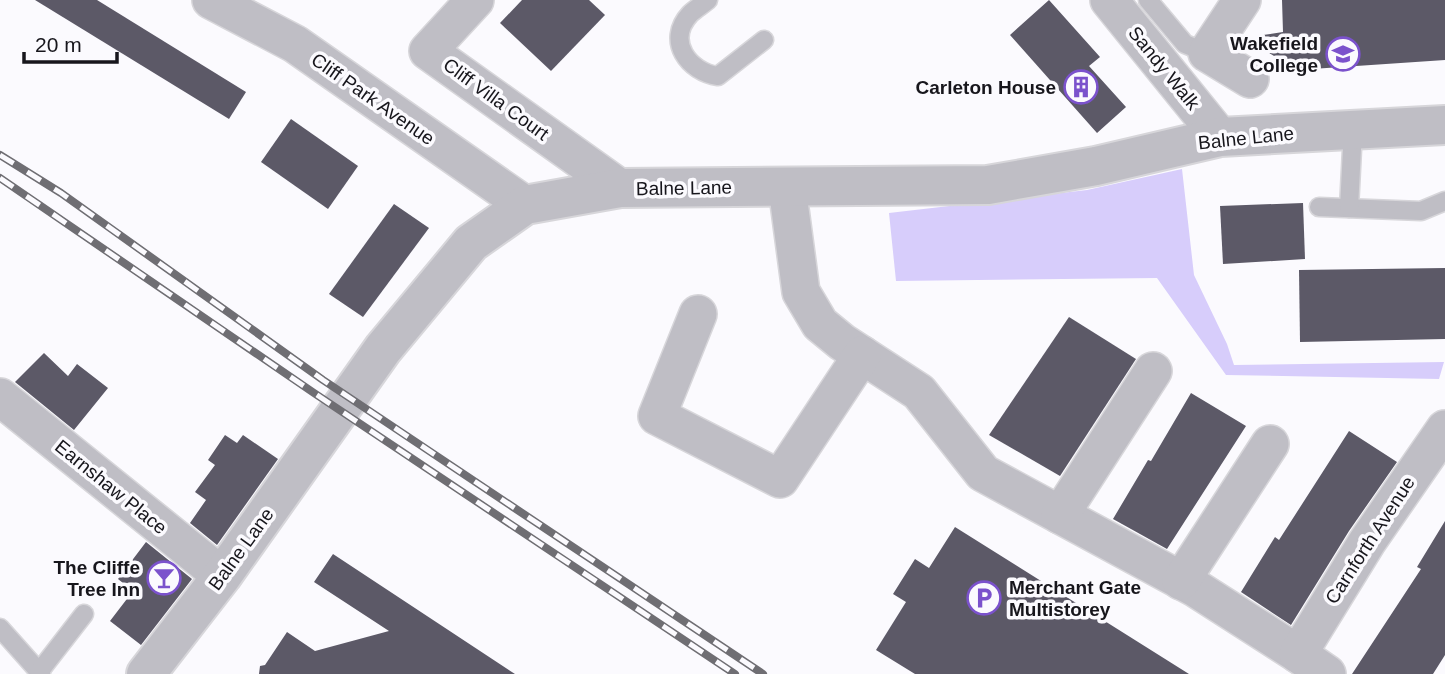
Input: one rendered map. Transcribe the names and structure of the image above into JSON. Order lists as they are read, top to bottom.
{
  "streets": {
    "street": [
      "Sandy Walk",
      "Cliff Park Avenue",
      "Cliff Villa Court",
      "Balne Lane",
      "Earnshaw Place",
      "Carnforth Avenue"
    ]
  },
  "crossings": [
    ["Sandy Walk", "Balne Lane"],
    ["Cliff Park Avenue", "Balne Lane"],
    ["Cliff Villa Court", "Balne Lane"],
    ["Balne Lane", "Earnshaw Place"],
    ["Balne Lane", "Carnforth Avenue"]
  ],
  "places": {
    "school or university": ["Wakefield College"],
    "building": ["Carleton House"],
    "bar": ["The Cliffe Tree Inn"],
    "parking": ["Merchant Gate Multistorey"]
  },
  "scale_bar": "20 m"
}
